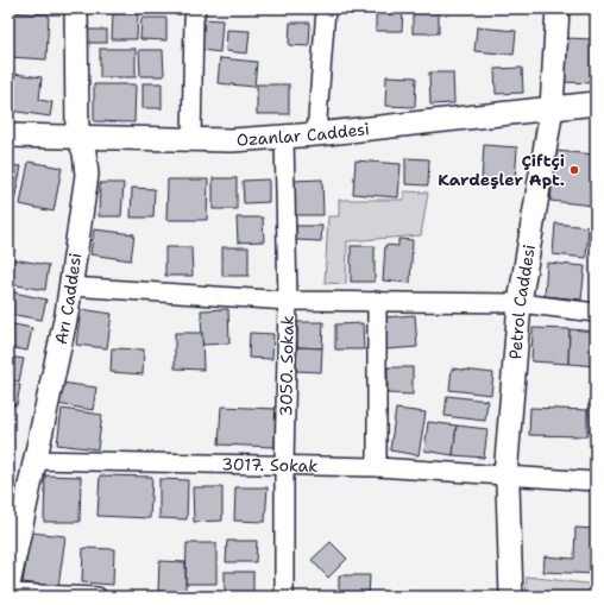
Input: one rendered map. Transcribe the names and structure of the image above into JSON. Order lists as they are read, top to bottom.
{
  "streets": {
    "street": [
      "Ozanlar Caddesi",
      "Arı Caddesi",
      "Petrol Caddesi",
      "3050. Sokak",
      "3017. Sokak"
    ]
  },
  "crossings": [
    ["Ozanlar Caddesi", "Arı Caddesi"],
    ["Ozanlar Caddesi", "Petrol Caddesi"],
    ["Ozanlar Caddesi", "3050. Sokak"],
    ["Arı Caddesi", "3017. Sokak"],
    ["Petrol Caddesi", "3017. Sokak"],
    ["3050. Sokak", "3017. Sokak"]
  ],
  "places": ["Çiftçi Kardeşler Apt."]
}
